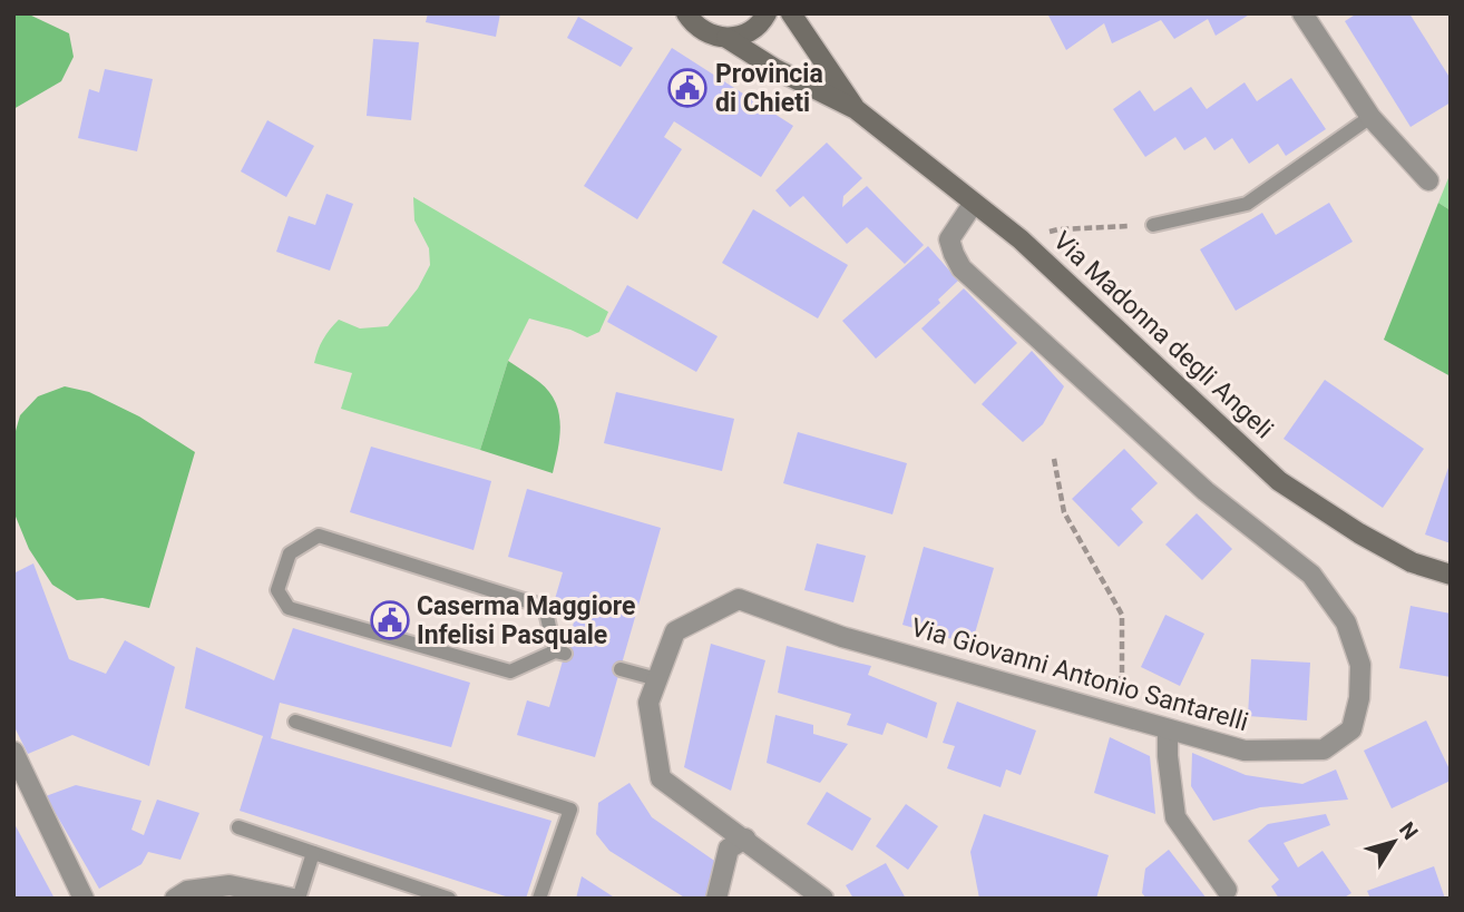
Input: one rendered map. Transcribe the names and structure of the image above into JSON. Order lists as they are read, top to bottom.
{
  "streets": {
    "main road": ["Via Madonna degli Angeli"],
    "street": ["Via Giovanni Antonio Santarelli"]
  },
  "crossings": [
    ["Via Madonna degli Angeli", "Via Giovanni Antonio Santarelli"]
  ],
  "places": {
    "public building": ["Provincia di Chieti", "Caserma Maggiore Infelisi Pasquale"]
  },
  "north": "top right"
}
